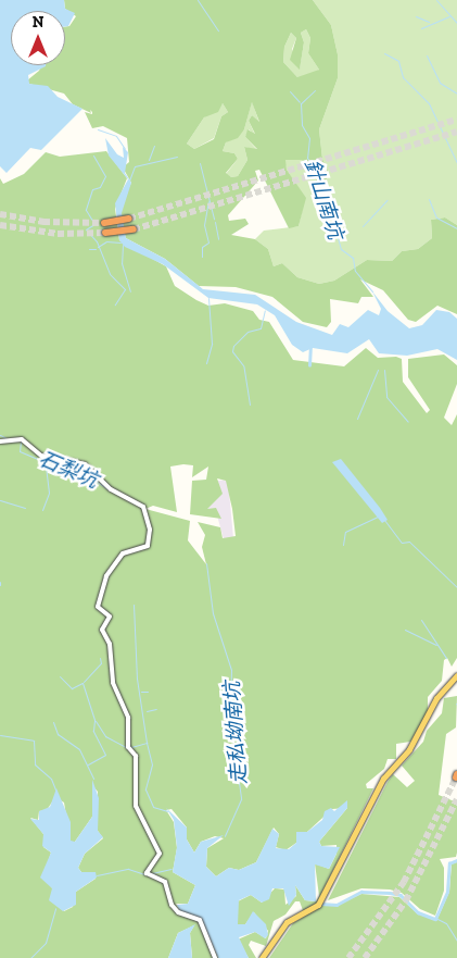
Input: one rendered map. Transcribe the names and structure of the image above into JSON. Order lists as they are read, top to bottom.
{
  "water": ["針山南坑", "石梨坑", "走私坳南坑"],
  "north": "top"
}
